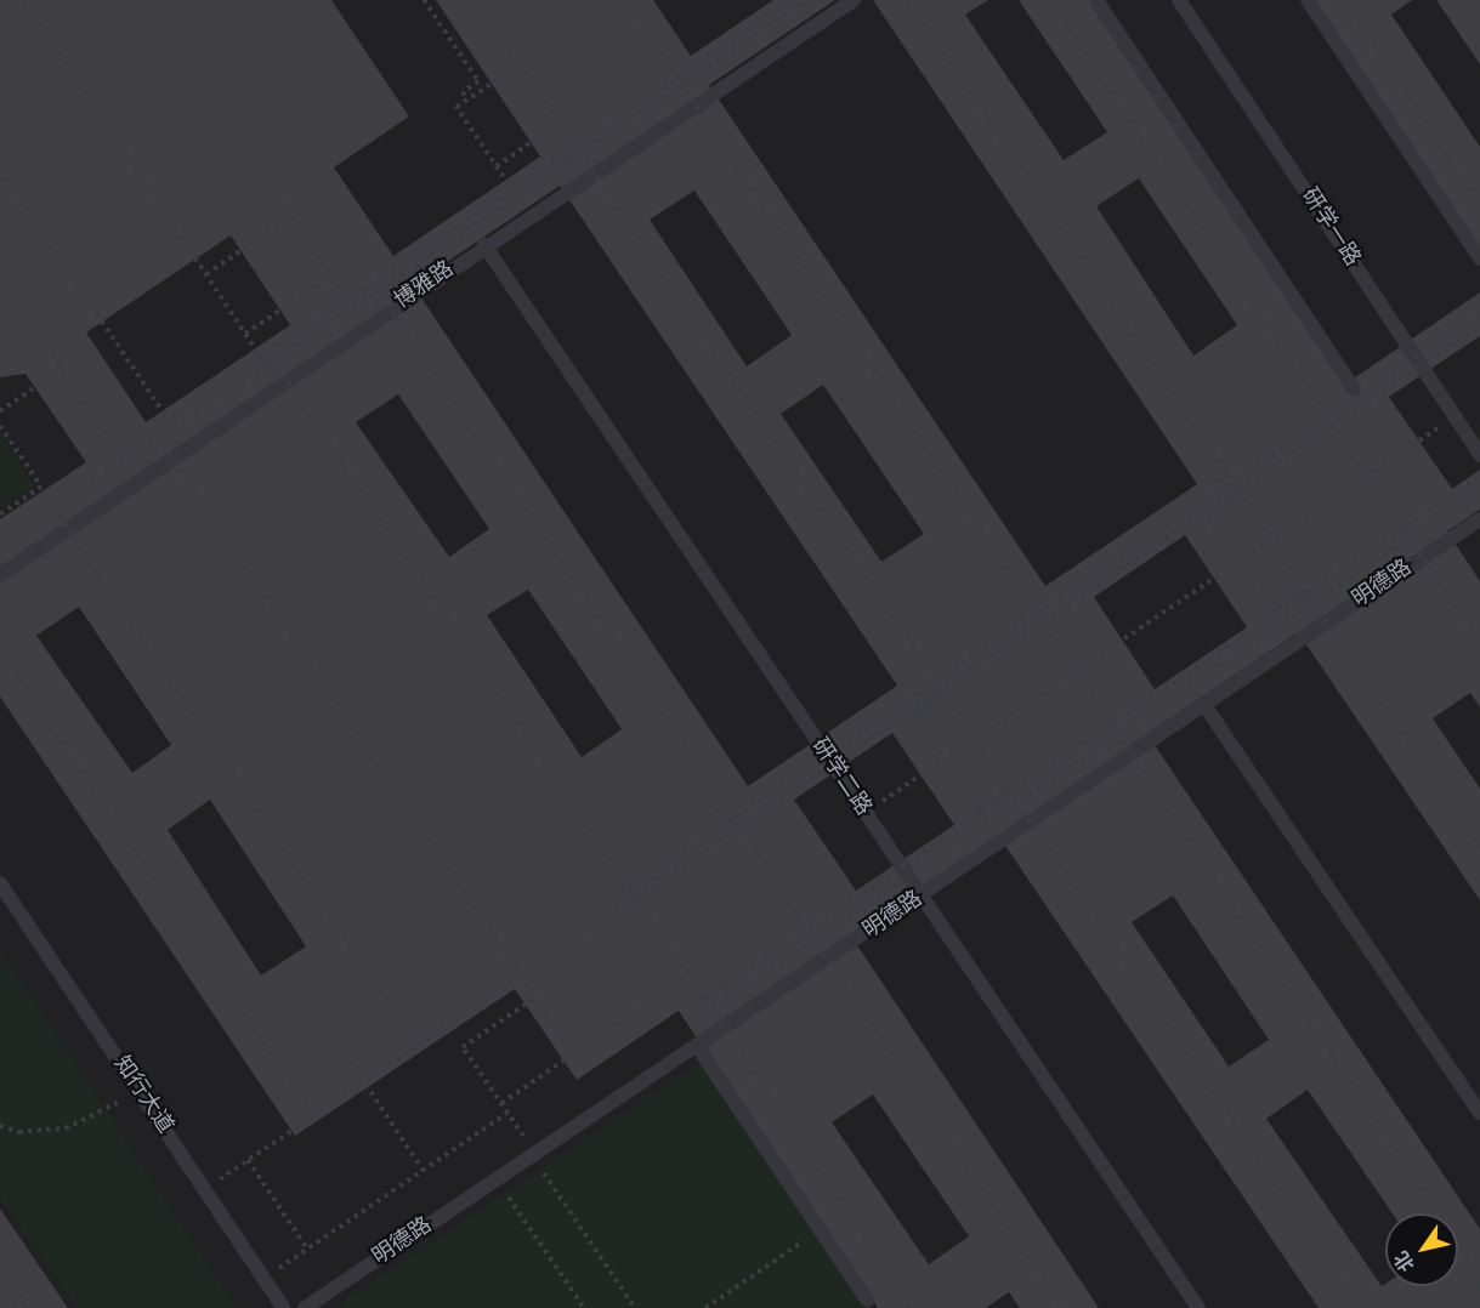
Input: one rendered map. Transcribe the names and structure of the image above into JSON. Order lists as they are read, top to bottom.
{
  "streets": {
    "lane": [
      "研学一路",
      "博雅路",
      "明德路",
      "研学二路",
      "知行大道"
    ]
  },
  "crossings": [
    ["博雅路", "研学二路"],
    ["明德路", "研学二路"]
  ],
  "north": "bottom left"
}
